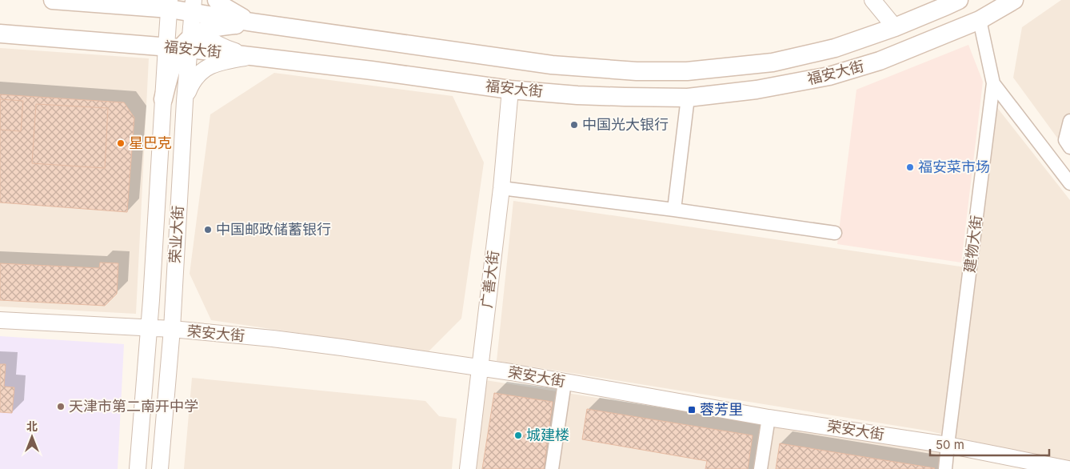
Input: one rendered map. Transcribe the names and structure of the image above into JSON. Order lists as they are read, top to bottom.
{
  "streets": {
    "main road": ["福安大街"],
    "street": [
      "荣业大街",
      "建物大街",
      "广善大街",
      "荣安大街"
    ]
  },
  "crossings": [
    ["福安大街", "荣业大街"],
    ["福安大街", "建物大街"],
    ["福安大街", "广善大街"],
    ["荣业大街", "荣安大街"],
    ["建物大街", "荣安大街"],
    ["广善大街", "荣安大街"]
  ],
  "places": {
    "other": [
      "中国光大银行",
      "星巴克",
      "福安菜市场",
      "中国邮政储蓄银行",
      "天津市第二南开中学",
      "城建楼"
    ],
    "transit": ["蓉芳里"]
  },
  "scale_bar": "50 m",
  "north": "top"
}
